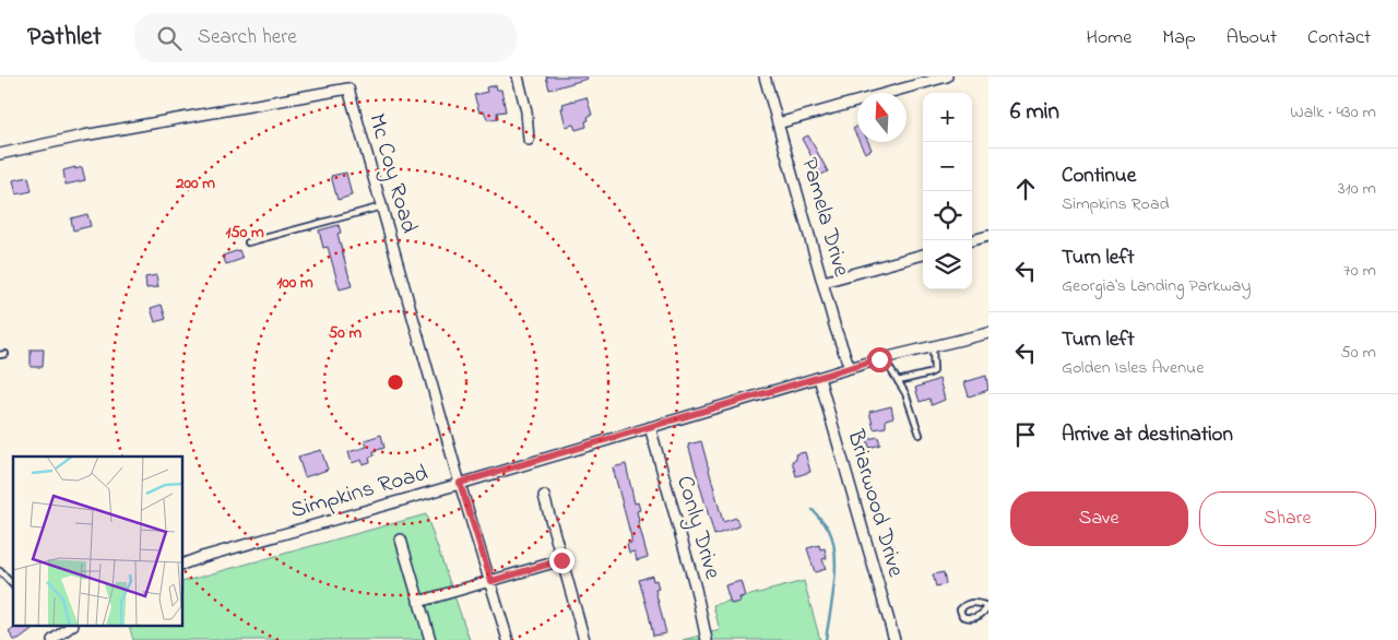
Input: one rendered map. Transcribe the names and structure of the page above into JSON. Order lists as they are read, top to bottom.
{
  "streets": {
    "street": [
      "Mc Coy Road",
      "Pamela Drive",
      "Simpkins Road",
      "Briarwood Drive",
      "Conly Drive"
    ]
  },
  "crossings": [
    ["Mc Coy Road", "Simpkins Road"],
    ["Pamela Drive", "Simpkins Road"],
    ["Simpkins Road", "Briarwood Drive"],
    ["Simpkins Road", "Conly Drive"]
  ],
  "north": "top",
  "page": {
    "header": "Pathlet",
    "search": "Search here",
    "nav": [
      "Home",
      "Map",
      "About",
      "Contact"
    ],
    "heading": ["6 min", "Walk · 430 m"],
    "map_buttons": ["+", "−"],
    "list": [
      ["Continue", "Simpkins Road", "310 m"],
      ["Turn left", "Georgia's Landing Parkway", "70 m"],
      ["Turn left", "Golden Isles Avenue", "50 m"],
      "Arrive at destination"
    ],
    "buttons": ["Save", "Share"]
  },
  "rings": [
    "200 m",
    "150 m",
    "100 m",
    "50 m"
  ]
}
